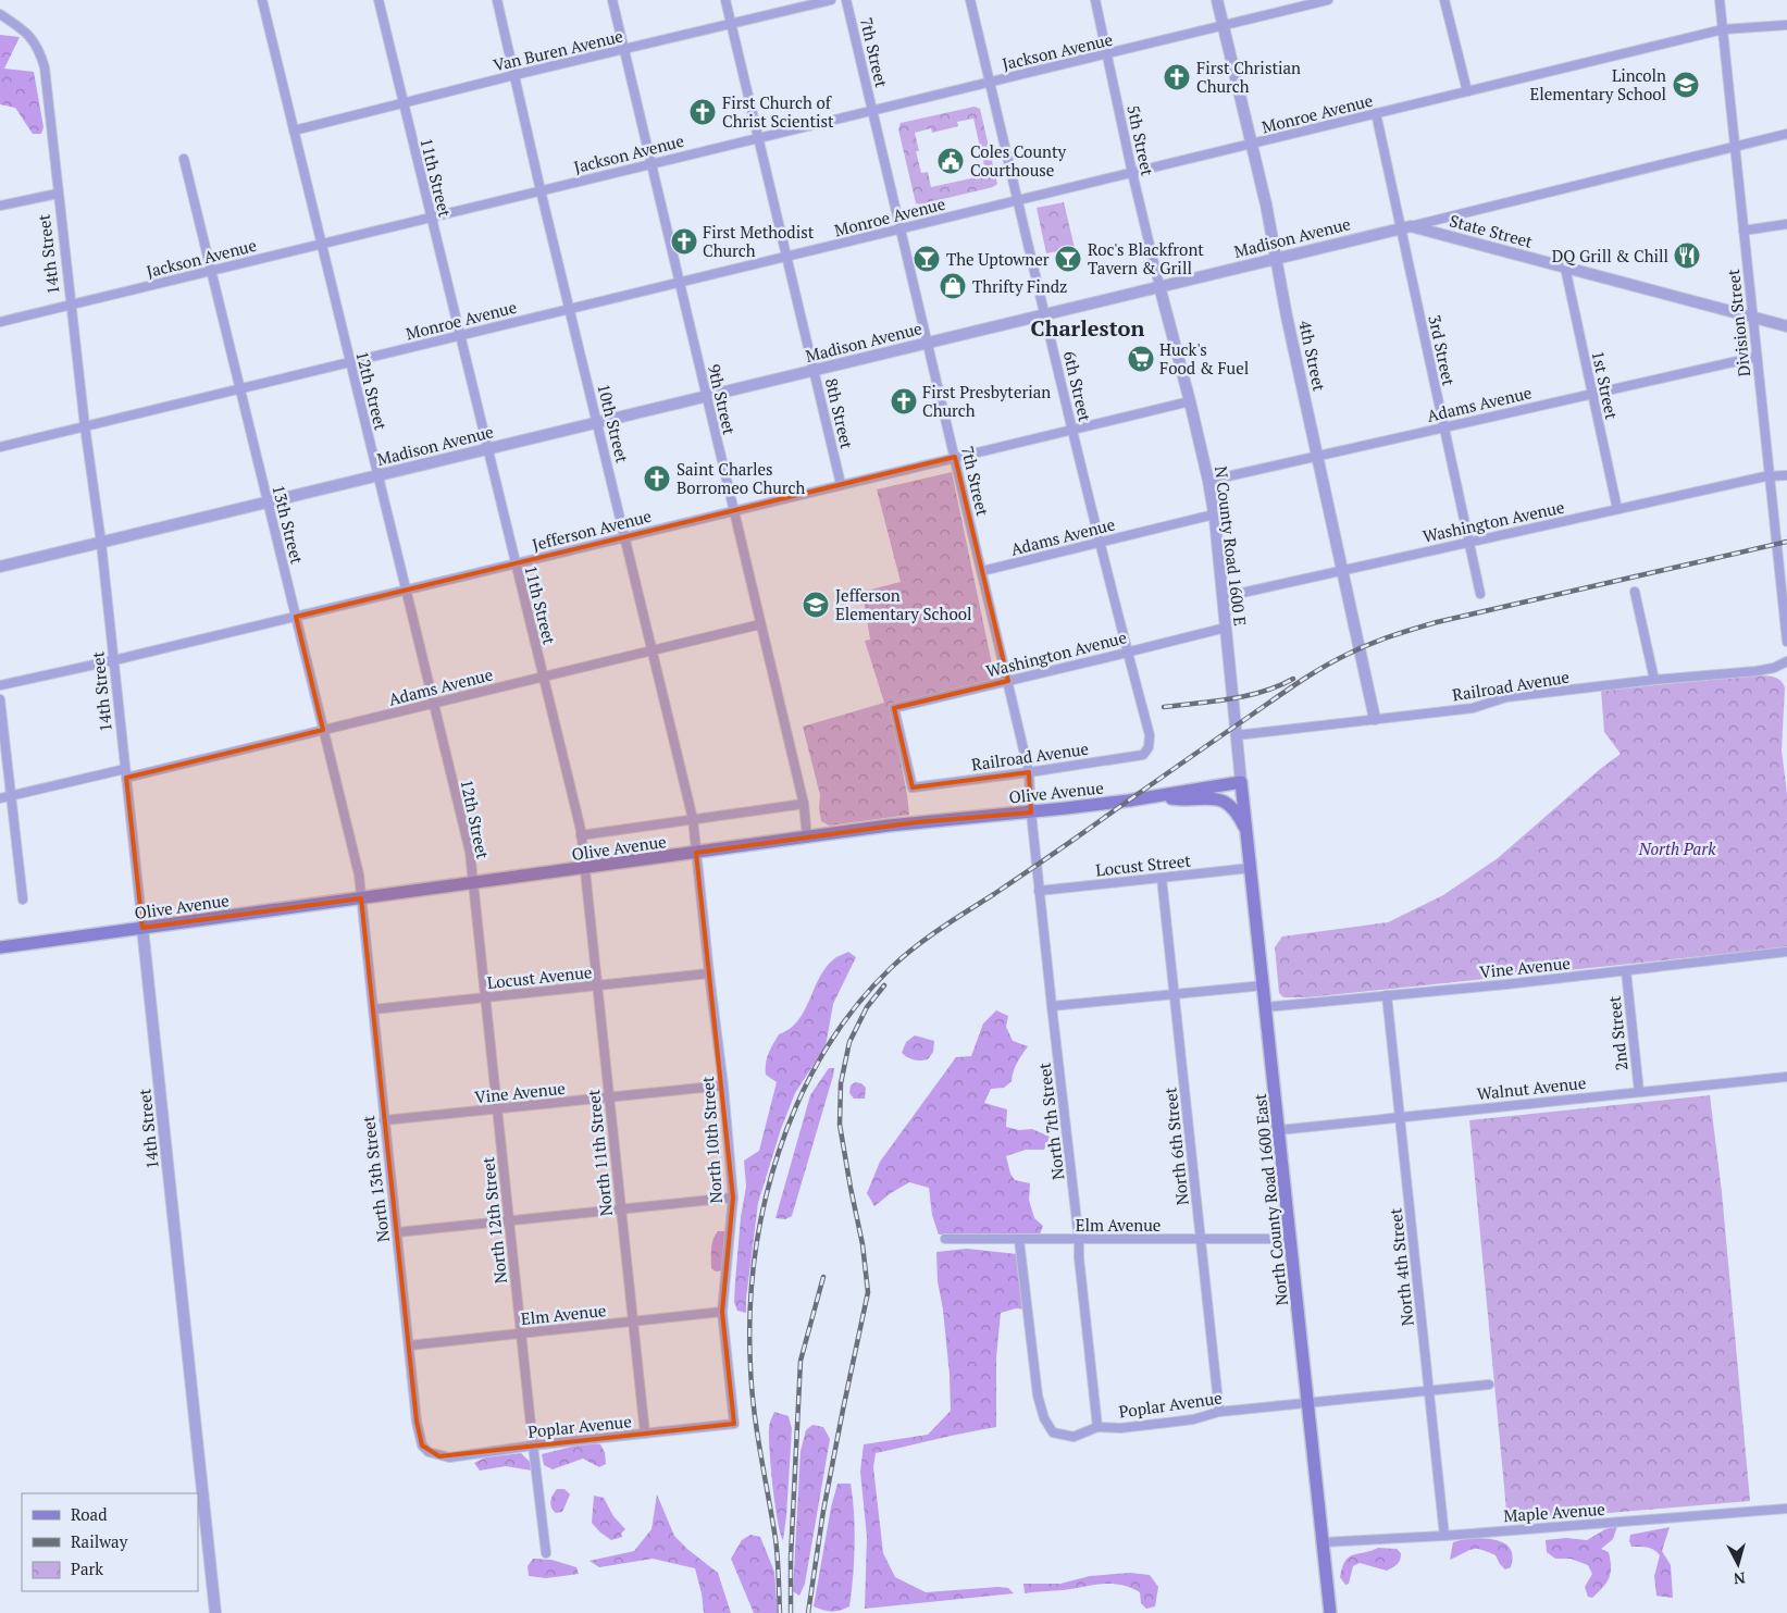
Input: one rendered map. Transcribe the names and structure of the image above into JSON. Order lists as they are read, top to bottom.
{
  "streets": {
    "main road": ["Olive Avenue", "North County Road 1600 East"],
    "street": [
      "Van Buren Avenue",
      "Jackson Avenue",
      "7th Street",
      "Monroe Avenue",
      "5th Street",
      "11th Street",
      "State Street",
      "Madison Avenue",
      "14th Street",
      "Division Street",
      "3rd Street",
      "4th Street",
      "1st Street",
      "6th Street",
      "12th Street",
      "9th Street",
      "Adams Avenue",
      "8th Street",
      "10th Street",
      "Washington Avenue",
      "13th Street",
      "Jefferson Avenue",
      "N County Road 1600 E",
      "Railroad Avenue",
      "Locust Street",
      "Vine Avenue",
      "Locust Avenue",
      "2nd Street",
      "Walnut Avenue",
      "North 7th Street",
      "North 10th Street",
      "North 6th Street",
      "North 11th Street",
      "North 13th Street",
      "North 12th Street",
      "Elm Avenue",
      "North 4th Street",
      "Poplar Avenue",
      "Maple Avenue"
    ]
  },
  "crossings": [
    ["Van Buren Avenue", "11th Street"],
    ["Van Buren Avenue", "12th Street"],
    ["Van Buren Avenue", "9th Street"],
    ["Van Buren Avenue", "8th Street"],
    ["Van Buren Avenue", "10th Street"],
    ["Jackson Avenue", "7th Street"],
    ["Jackson Avenue", "5th Street"],
    ["Jackson Avenue", "11th Street"],
    ["Jackson Avenue", "14th Street"],
    ["Jackson Avenue", "4th Street"],
    ["Jackson Avenue", "6th Street"],
    ["Jackson Avenue", "12th Street"],
    ["Jackson Avenue", "9th Street"],
    ["Jackson Avenue", "8th Street"],
    ["Jackson Avenue", "10th Street"],
    ["Jackson Avenue", "13th Street"],
    ["7th Street", "Monroe Avenue"],
    ["7th Street", "Madison Avenue"],
    ["7th Street", "Adams Avenue"],
    ["7th Street", "Washington Avenue"],
    ["7th Street", "Jefferson Avenue"],
    ["7th Street", "Railroad Avenue"],
    ["7th Street", "Olive Avenue"],
    ["7th Street", "North 7th Street"],
    ["Monroe Avenue", "5th Street"],
    ["Monroe Avenue", "11th Street"],
    ["Monroe Avenue", "14th Street"],
    ["Monroe Avenue", "Division Street"],
    ["Monroe Avenue", "3rd Street"],
    ["Monroe Avenue", "4th Street"],
    ["Monroe Avenue", "6th Street"],
    ["Monroe Avenue", "12th Street"],
    ["Monroe Avenue", "9th Street"],
    ["Monroe Avenue", "8th Street"],
    ["Monroe Avenue", "10th Street"],
    ["Monroe Avenue", "13th Street"],
    ["5th Street", "Madison Avenue"],
    ["5th Street", "N County Road 1600 E"],
    ["11th Street", "Madison Avenue"],
    ["11th Street", "Adams Avenue"],
    ["11th Street", "Jefferson Avenue"],
    ["11th Street", "Olive Avenue"],
    ["11th Street", "North 11th Street"],
    ["State Street", "Madison Avenue"],
    ["State Street", "Division Street"],
    ["State Street", "3rd Street"],
    ["State Street", "1st Street"],
    ["Madison Avenue", "14th Street"],
    ["Madison Avenue", "Division Street"],
    ["Madison Avenue", "3rd Street"],
    ["Madison Avenue", "4th Street"],
    ["Madison Avenue", "6th Street"],
    ["Madison Avenue", "12th Street"],
    ["Madison Avenue", "9th Street"],
    ["Madison Avenue", "8th Street"],
    ["Madison Avenue", "10th Street"],
    ["Madison Avenue", "13th Street"],
    ["Madison Avenue", "N County Road 1600 E"],
    ["14th Street", "Adams Avenue"],
    ["14th Street", "Jefferson Avenue"],
    ["14th Street", "Olive Avenue"],
    ["Division Street", "Adams Avenue"],
    ["Division Street", "Washington Avenue"],
    ["3rd Street", "Adams Avenue"],
    ["3rd Street", "Washington Avenue"],
    ["4th Street", "Adams Avenue"],
    ["4th Street", "Washington Avenue"],
    ["4th Street", "Railroad Avenue"],
    ["1st Street", "Adams Avenue"],
    ["1st Street", "Washington Avenue"],
    ["6th Street", "Adams Avenue"],
    ["6th Street", "Washington Avenue"],
    ["6th Street", "Jefferson Avenue"],
    ["6th Street", "Railroad Avenue"],
    ["12th Street", "Adams Avenue"],
    ["12th Street", "Jefferson Avenue"],
    ["12th Street", "Olive Avenue"],
    ["12th Street", "North 12th Street"],
    ["9th Street", "Adams Avenue"],
    ["9th Street", "Jefferson Avenue"],
    ["9th Street", "Olive Avenue"],
    ["Adams Avenue", "10th Street"],
    ["Adams Avenue", "13th Street"],
    ["Adams Avenue", "N County Road 1600 E"],
    ["8th Street", "Jefferson Avenue"],
    ["10th Street", "Jefferson Avenue"],
    ["10th Street", "Olive Avenue"],
    ["10th Street", "North 10th Street"],
    ["Washington Avenue", "N County Road 1600 E"],
    ["Washington Avenue", "Railroad Avenue"],
    ["13th Street", "Jefferson Avenue"],
    ["13th Street", "Olive Avenue"],
    ["13th Street", "North 13th Street"],
    ["Jefferson Avenue", "N County Road 1600 E"],
    ["N County Road 1600 E", "Railroad Avenue"],
    ["N County Road 1600 E", "Olive Avenue"],
    ["N County Road 1600 E", "North County Road 1600 East"],
    ["Olive Avenue", "North 7th Street"],
    ["Olive Avenue", "North 10th Street"],
    ["Olive Avenue", "North 11th Street"],
    ["Olive Avenue", "North 13th Street"],
    ["Olive Avenue", "North County Road 1600 East"],
    ["Olive Avenue", "North 12th Street"],
    ["Locust Street", "North 7th Street"],
    ["Locust Street", "North 6th Street"],
    ["Locust Street", "North County Road 1600 East"],
    ["Vine Avenue", "2nd Street"],
    ["Vine Avenue", "North 10th Street"],
    ["Vine Avenue", "North 11th Street"],
    ["Vine Avenue", "North 13th Street"],
    ["Vine Avenue", "North County Road 1600 East"],
    ["Vine Avenue", "North 12th Street"],
    ["Vine Avenue", "North 4th Street"],
    ["Locust Avenue", "North 10th Street"],
    ["Locust Avenue", "North 11th Street"],
    ["Locust Avenue", "North 13th Street"],
    ["Locust Avenue", "North 12th Street"],
    ["2nd Street", "Walnut Avenue"],
    ["Walnut Avenue", "North County Road 1600 East"],
    ["Walnut Avenue", "North 4th Street"],
    ["North 7th Street", "Elm Avenue"],
    ["North 7th Street", "Poplar Avenue"],
    ["North 10th Street", "Elm Avenue"],
    ["North 10th Street", "Poplar Avenue"],
    ["North 6th Street", "Elm Avenue"],
    ["North 6th Street", "Poplar Avenue"],
    ["North 11th Street", "Elm Avenue"],
    ["North 11th Street", "Poplar Avenue"],
    ["North 13th Street", "Elm Avenue"],
    ["North 13th Street", "Poplar Avenue"],
    ["North County Road 1600 East", "Elm Avenue"],
    ["North County Road 1600 East", "Poplar Avenue"],
    ["North County Road 1600 East", "Maple Avenue"],
    ["North 12th Street", "Elm Avenue"],
    ["North 12th Street", "Poplar Avenue"],
    ["Elm Avenue", "Poplar Avenue"],
    ["North 4th Street", "Poplar Avenue"],
    ["North 4th Street", "Maple Avenue"]
  ],
  "districts": ["Charleston"],
  "parks": ["North Park"],
  "places": {
    "church": [
      "First Christian Church",
      "First Church of Christ Scientist",
      "First Methodist Church",
      "First Presbyterian Church",
      "Saint Charles Borromeo Church"
    ],
    "school or university": ["Lincoln Elementary School", "Jefferson Elementary School"],
    "public building": ["Coles County Courthouse"],
    "restaurant": ["DQ Grill & Chill"],
    "bar": ["The Uptowner", "Roc's Blackfront Tavern & Grill"],
    "shop": ["Thrifty Findz"],
    "supermarket": ["Huck's Food & Fuel"]
  },
  "legend": ["Road", "Railway", "Park"],
  "north": "bottom"
}
